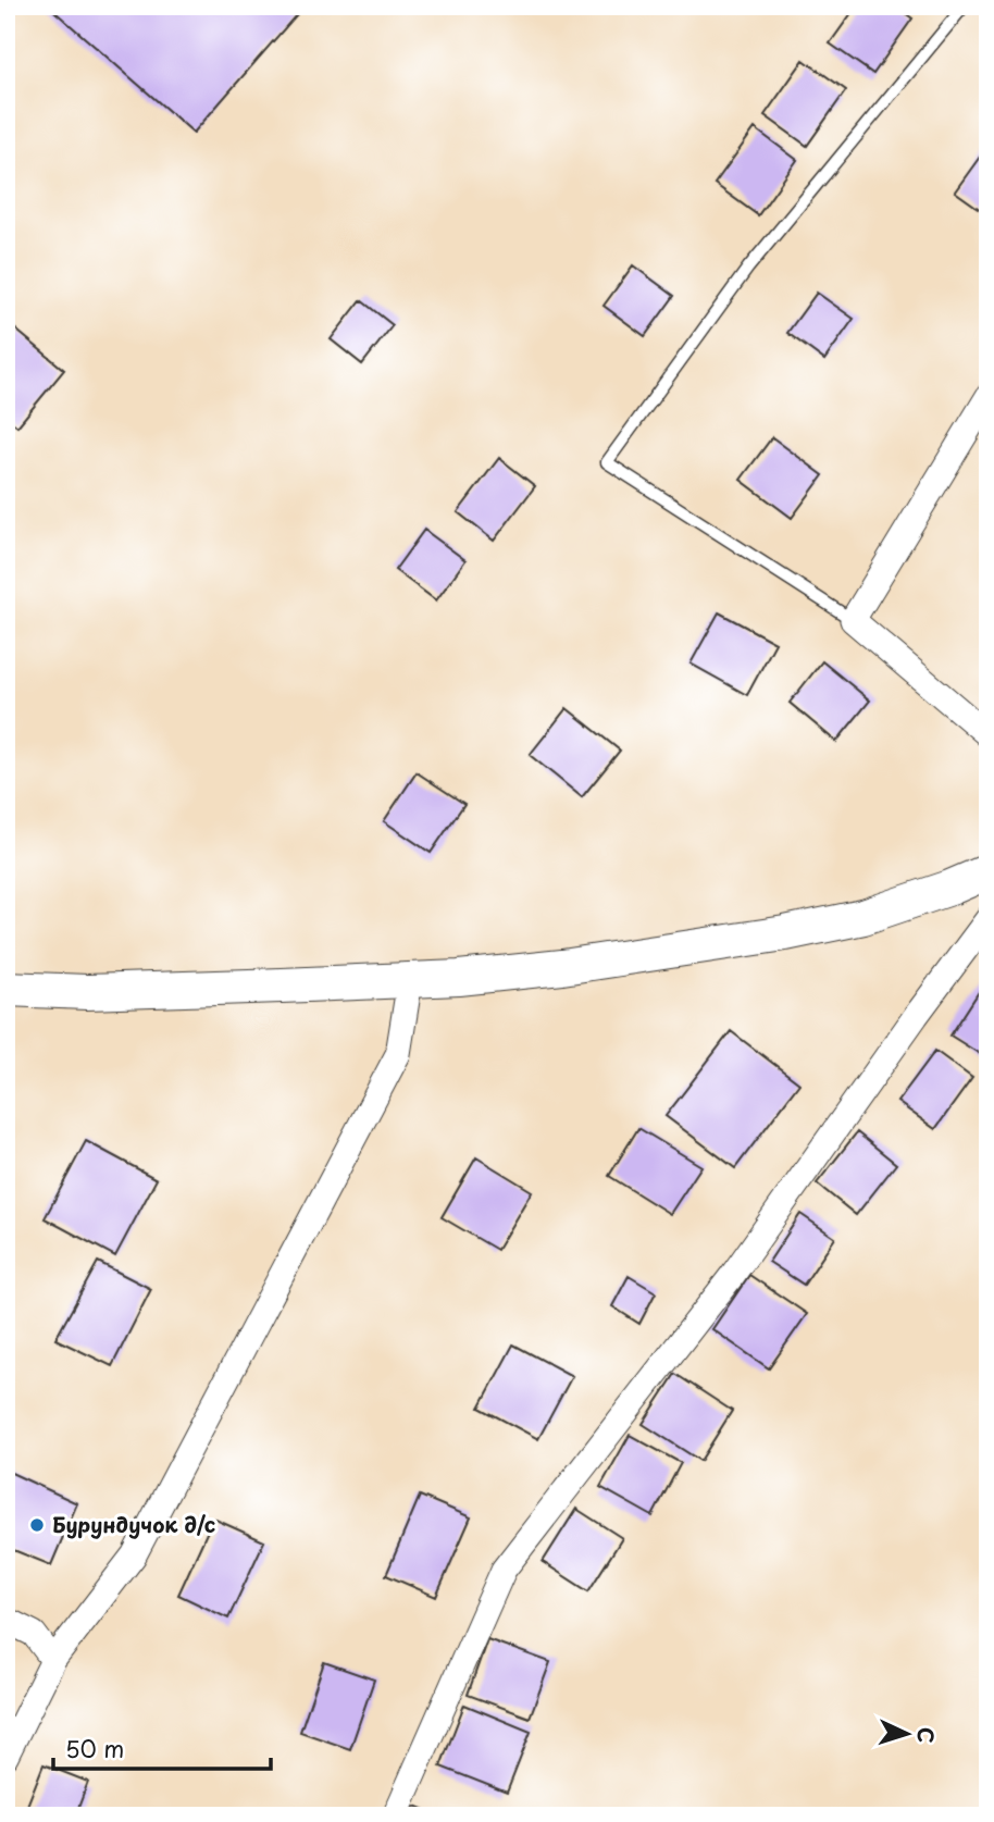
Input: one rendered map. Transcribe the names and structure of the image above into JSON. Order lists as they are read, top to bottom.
{
  "places": ["Бурундучок д/с"],
  "scale_bar": "50 m",
  "north": "right"
}
